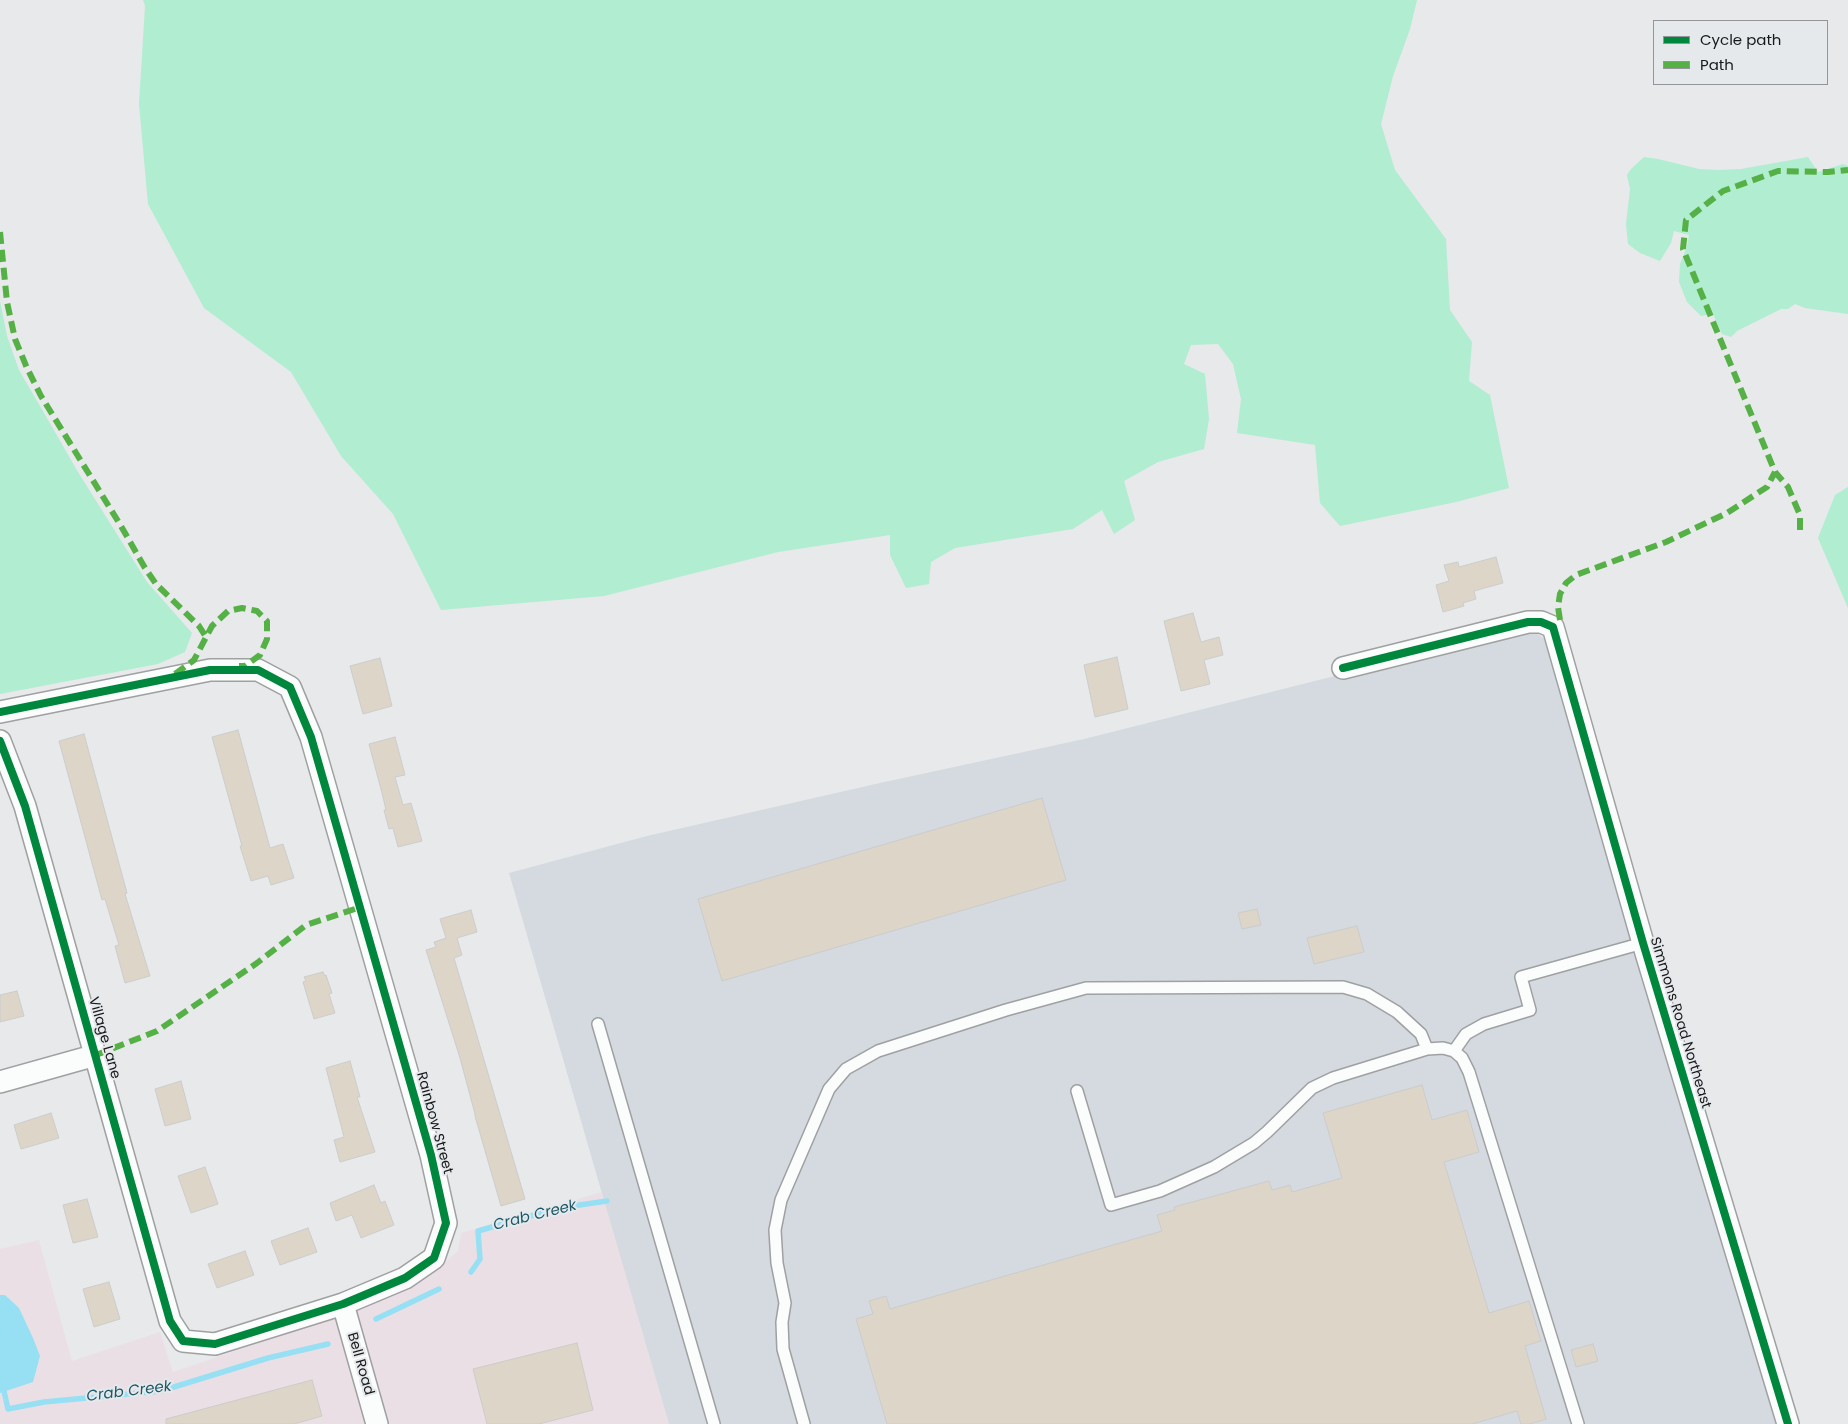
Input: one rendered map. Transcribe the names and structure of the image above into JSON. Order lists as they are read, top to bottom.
{
  "streets": {
    "street": [
      "Simmons Road Northeast",
      "Village Lane",
      "Rainbow Street",
      "Bell Road"
    ]
  },
  "crossings": [
    ["Village Lane", "Rainbow Street"],
    ["Rainbow Street", "Bell Road"]
  ],
  "water": ["Crab Creek"],
  "legend": ["Cycle path", "Path"]
}
